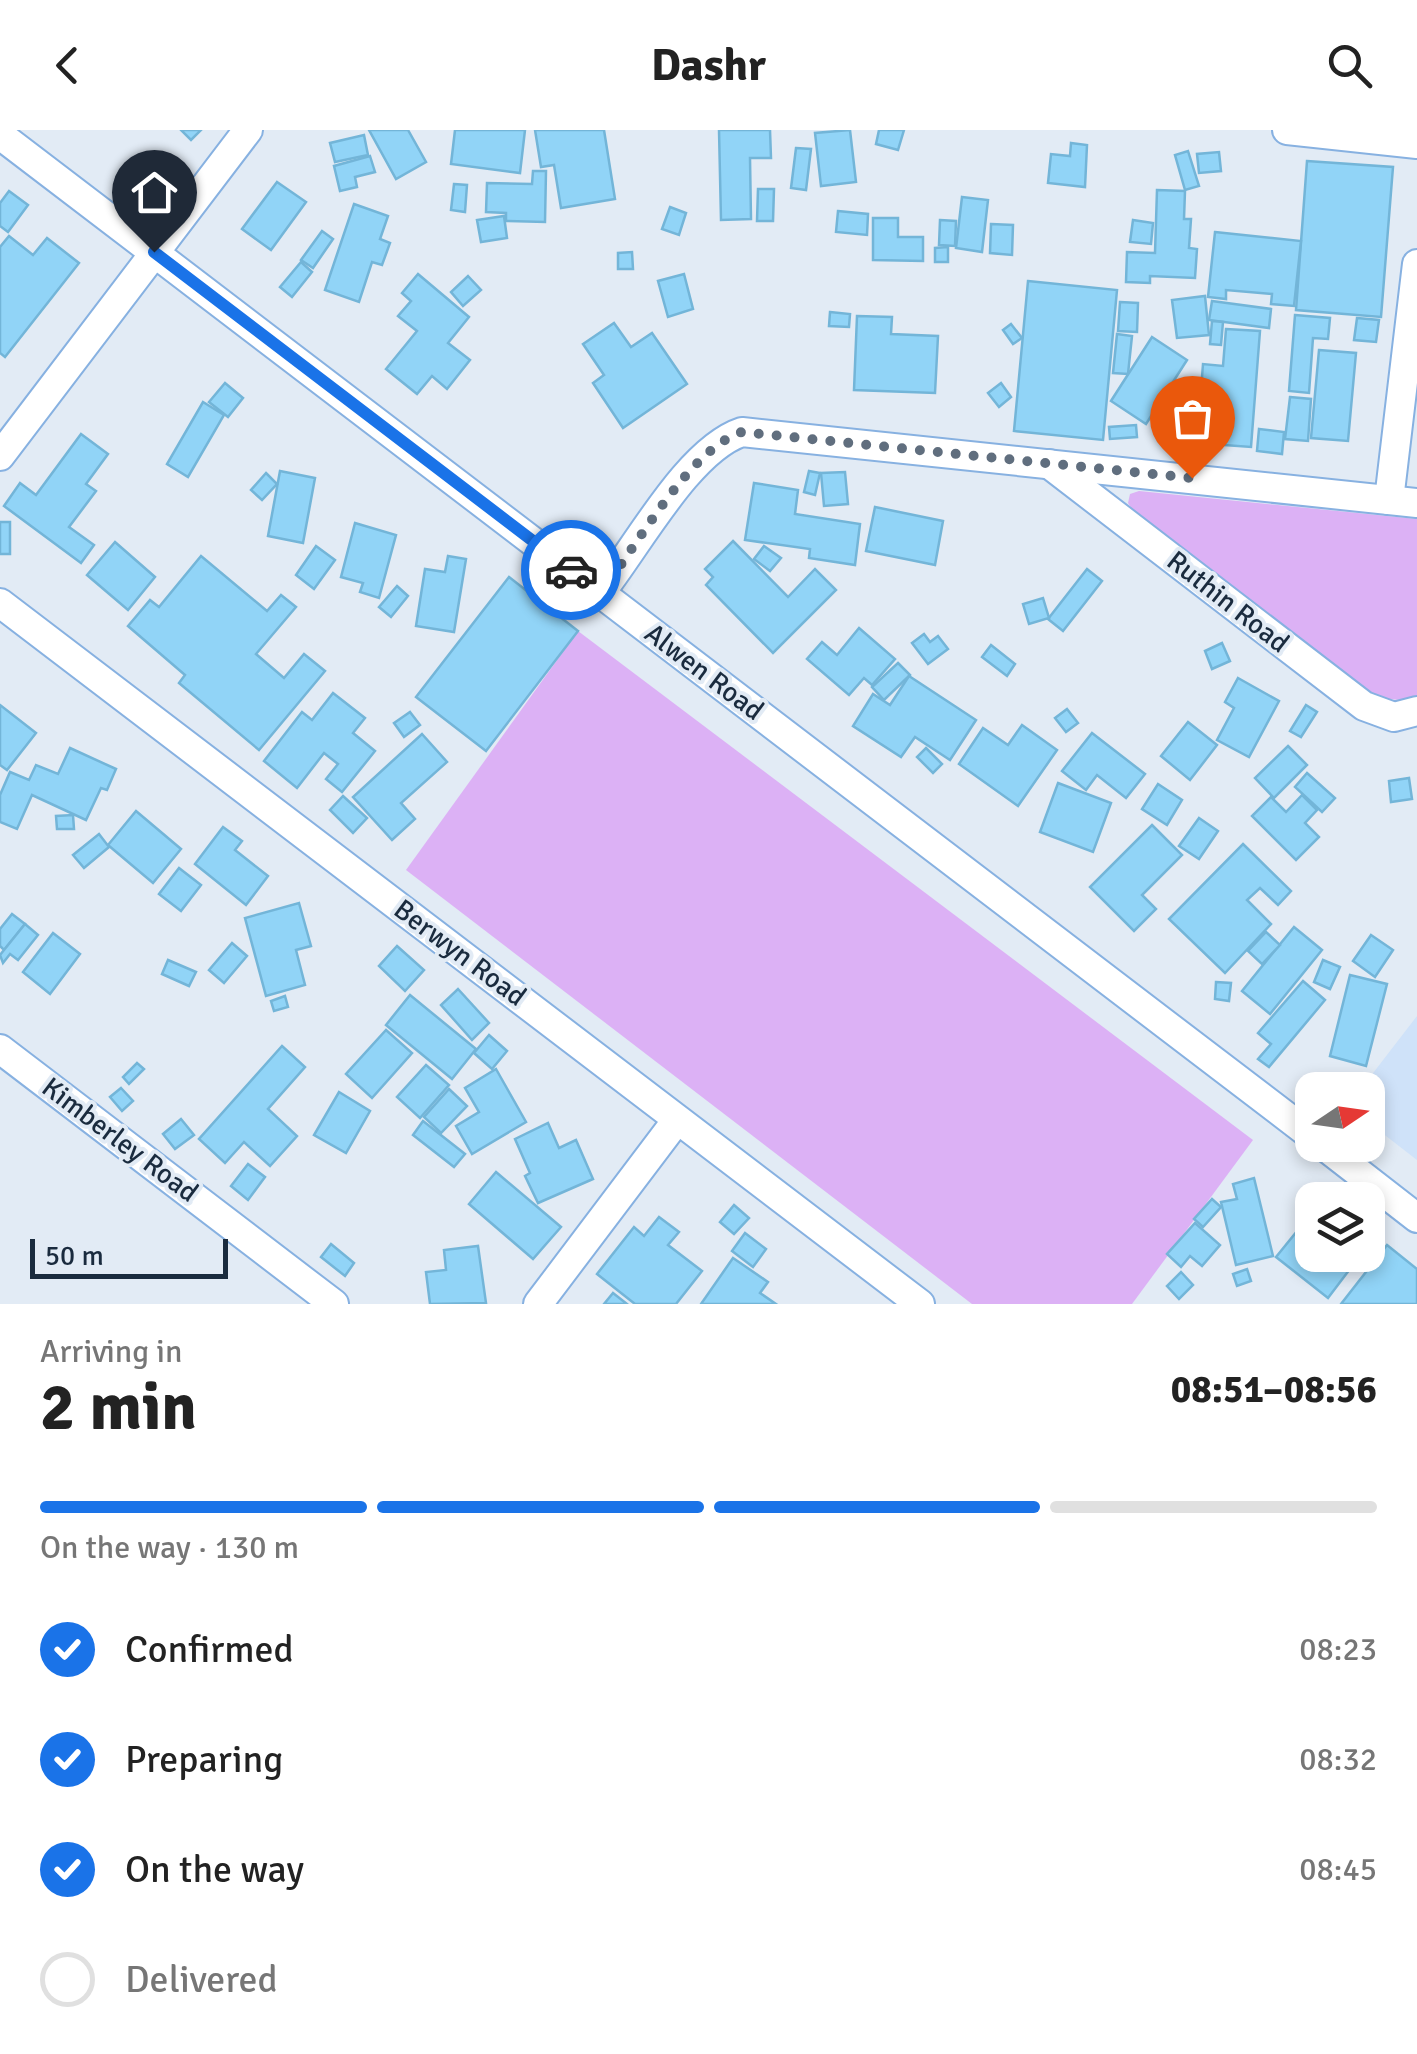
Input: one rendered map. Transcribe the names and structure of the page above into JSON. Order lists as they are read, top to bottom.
{
  "streets": {
    "street": [
      "Ruthin Road",
      "Alwen Road",
      "Berwyn Road",
      "Kimberley Road"
    ]
  },
  "scale_bar": "50 m",
  "north": "right",
  "page": {
    "header": "Dashr",
    "scale": "50 m",
    "heading": ["2 min", "Arriving in", "08:51–08:56"],
    "bar": "On the way · 130 m",
    "list": [
      ["Confirmed", "08:23"],
      ["Preparing", "08:32"],
      ["On the way", "08:45"],
      "Delivered"
    ]
  }
}
